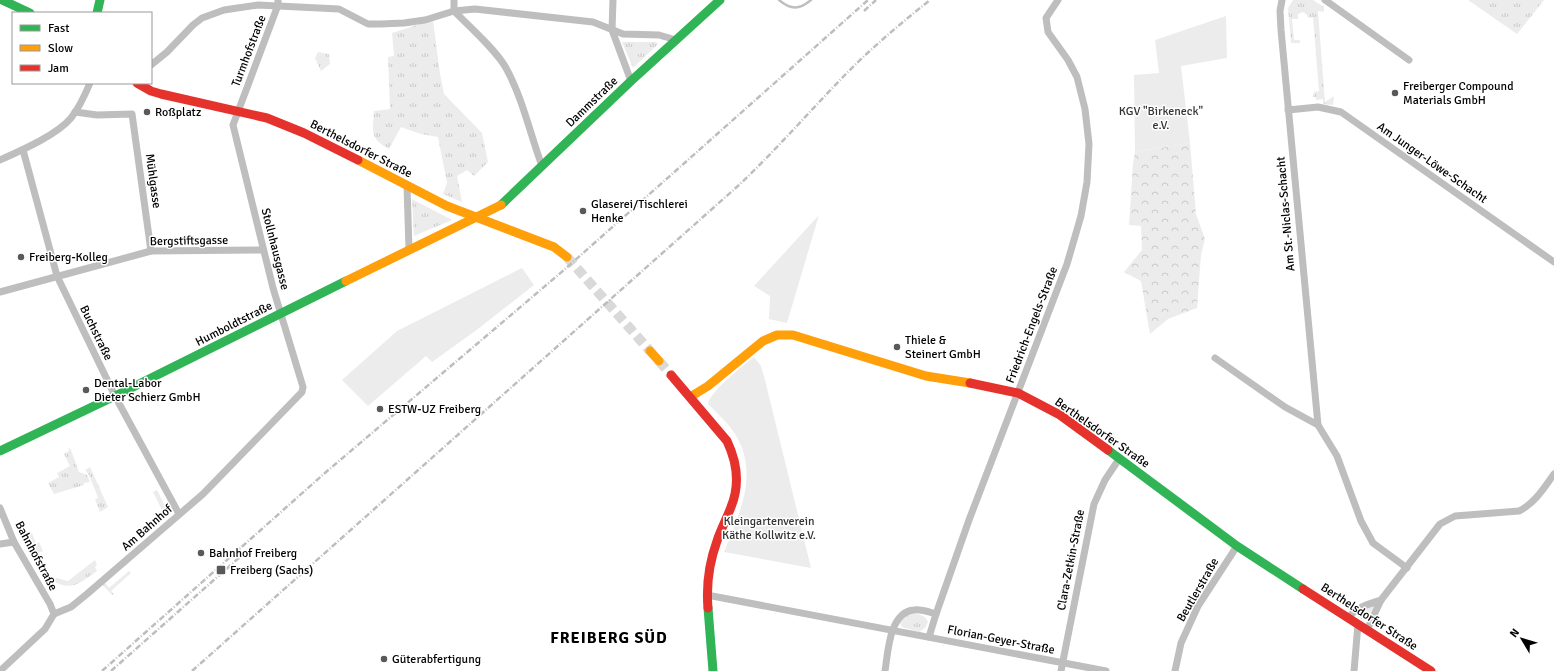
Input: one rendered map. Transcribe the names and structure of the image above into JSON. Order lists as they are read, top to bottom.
{
  "streets": {
    "street": [
      "Turmhofstraße",
      "Dammstraße",
      "Berthelsdorfer Straße",
      "Am Junger-Löwe-Schacht",
      "Mühlgasse",
      "Am St.-Niclas-Schacht",
      "Bergstiftsgasse",
      "Stollnhausgasse",
      "Humboldtstraße",
      "Friedrich-Engels-Straße",
      "Buchstraße",
      "Am Bahnhof",
      "Bahnhofstraße",
      "Clara-Zetkin-Straße",
      "Beutlerstraße",
      "Florian-Geyer-Straße"
    ]
  },
  "crossings": [
    ["Turmhofstraße", "Berthelsdorfer Straße"],
    ["Turmhofstraße", "Stollnhausgasse"],
    ["Dammstraße", "Berthelsdorfer Straße"],
    ["Dammstraße", "Humboldtstraße"],
    ["Berthelsdorfer Straße", "Stollnhausgasse"],
    ["Berthelsdorfer Straße", "Humboldtstraße"],
    ["Berthelsdorfer Straße", "Friedrich-Engels-Straße"],
    ["Berthelsdorfer Straße", "Clara-Zetkin-Straße"],
    ["Berthelsdorfer Straße", "Beutlerstraße"],
    ["Am Junger-Löwe-Schacht", "Am St.-Niclas-Schacht"],
    ["Mühlgasse", "Bergstiftsgasse"],
    ["Bergstiftsgasse", "Stollnhausgasse"],
    ["Bergstiftsgasse", "Buchstraße"],
    ["Stollnhausgasse", "Humboldtstraße"],
    ["Stollnhausgasse", "Am Bahnhof"],
    ["Humboldtstraße", "Buchstraße"],
    ["Friedrich-Engels-Straße", "Florian-Geyer-Straße"],
    ["Buchstraße", "Am Bahnhof"],
    ["Am Bahnhof", "Bahnhofstraße"],
    ["Clara-Zetkin-Straße", "Florian-Geyer-Straße"]
  ],
  "districts": ["FREIBERG SÜD"],
  "parks": ["KGV \"Birkeneck\" e.V.", "Kleingartenverein Käthe Kollwitz e.V."],
  "places": {
    "other": [
      "Freiberger Compound Materials GmbH",
      "Roßplatz",
      "Glaserei/Tischlerei Henke",
      "Freiberg-Kolleg",
      "Thiele & Steinert GmbH",
      "Dental-Labor Dieter Schierz GmbH",
      "ESTW-UZ Freiberg",
      "Bahnhof Freiberg",
      "Güterabfertigung"
    ],
    "transit": ["Freiberg (Sachs)"]
  },
  "legend": ["Fast", "Slow", "Jam"],
  "north": "top left"
}
